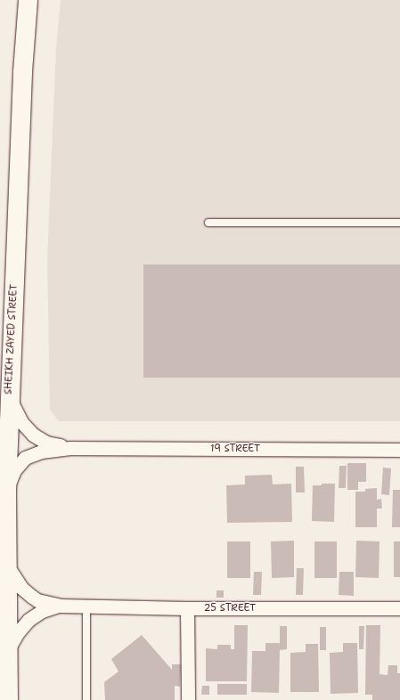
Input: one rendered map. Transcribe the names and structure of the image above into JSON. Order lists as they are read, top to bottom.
{
  "streets": {
    "main road": ["SHEIKH ZAYED STREET"],
    "street": ["19 STREET", "25 STREET"]
  },
  "crossings": [
    ["SHEIKH ZAYED STREET", "25 STREET"]
  ]
}
